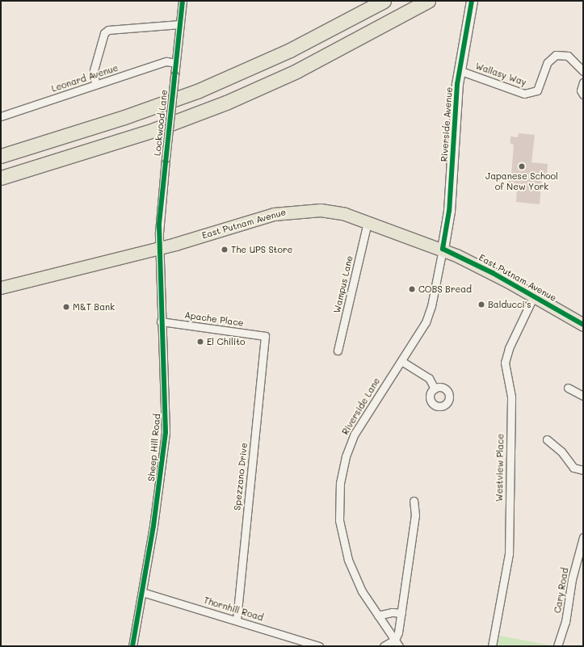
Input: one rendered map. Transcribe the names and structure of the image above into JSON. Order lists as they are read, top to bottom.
{
  "streets": {
    "main road": ["East Putnam Avenue"],
    "street": [
      "Wallasy Way",
      "Leonard Avenue",
      "Lockwood Lane",
      "Riverside Avenue",
      "Wampus Lane",
      "Apache Place",
      "Riverside Lane",
      "Sheep Hill Road",
      "Westview Place",
      "Spezzano Drive",
      "Cary Road",
      "Thornhill Road"
    ]
  },
  "crossings": [
    ["Wallasy Way", "Riverside Avenue"],
    ["Leonard Avenue", "Lockwood Lane"],
    ["Lockwood Lane", "East Putnam Avenue"],
    ["Lockwood Lane", "Sheep Hill Road"],
    ["Riverside Avenue", "East Putnam Avenue"],
    ["Riverside Avenue", "Riverside Lane"],
    ["East Putnam Avenue", "Wampus Lane"],
    ["East Putnam Avenue", "Riverside Lane"],
    ["East Putnam Avenue", "Sheep Hill Road"],
    ["East Putnam Avenue", "Westview Place"],
    ["Apache Place", "Sheep Hill Road"],
    ["Apache Place", "Spezzano Drive"],
    ["Sheep Hill Road", "Thornhill Road"],
    ["Spezzano Drive", "Thornhill Road"]
  ],
  "places": [
    "Japanese School of New York",
    "The UPS Store",
    "COBS Bread",
    "Balducci's",
    "M&T Bank",
    "El Chilito"
  ]
}
